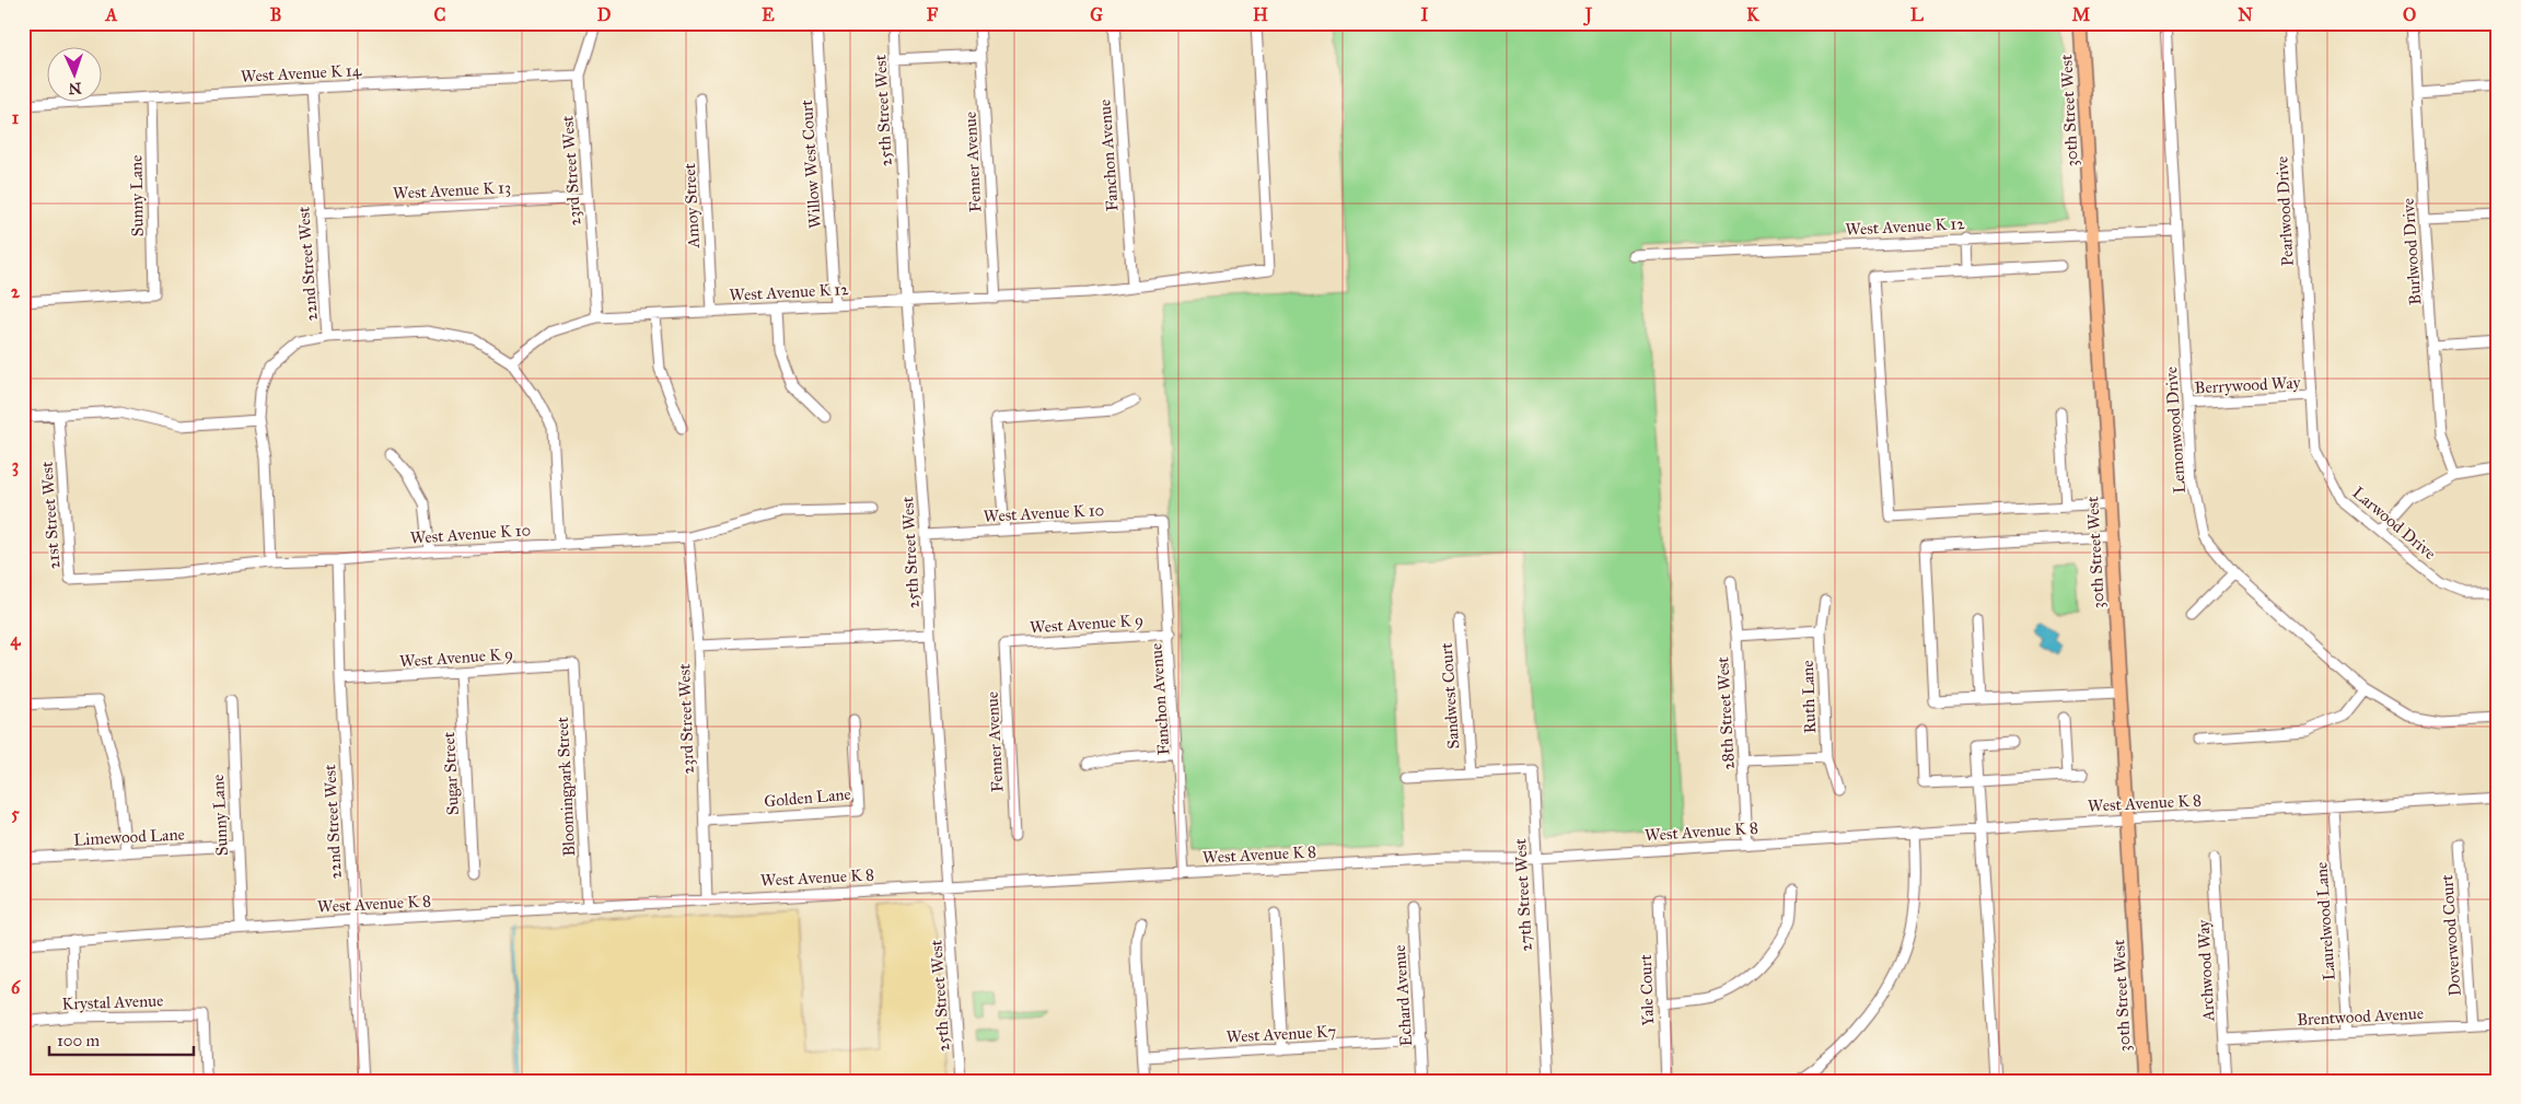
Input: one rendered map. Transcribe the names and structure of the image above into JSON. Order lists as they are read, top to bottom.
{
  "streets": {
    "main road": ["30th Street West"],
    "street": [
      "West Avenue K 14",
      "25th Street West",
      "Fanchon Avenue",
      "Fenner Avenue",
      "Willow West Court",
      "23rd Street West",
      "West Avenue K 13",
      "Sunny Lane",
      "Amoy Street",
      "Pearlwood Drive",
      "West Avenue K 12",
      "Burlwood Drive",
      "22nd Street West",
      "Berrywood Way",
      "Lemonwood Drive",
      "West Avenue K 10",
      "21st Street West",
      "Larwood Drive",
      "West Avenue K 9",
      "Sandwest Court",
      "Ruth Lane",
      "28th Street West",
      "Sugar Street",
      "Bloomingpark Street",
      "Golden Lane",
      "West Avenue K 8",
      "Limewood Lane",
      "27th Street West",
      "Laurelwood Lane",
      "Doverwood Court",
      "Archwood Way",
      "Yale Court",
      "Echard Avenue",
      "Krystal Avenue",
      "Brentwood Avenue",
      "West Avenue K7"
    ]
  },
  "crossings": [
    ["West Avenue K 14", "23rd Street West"],
    ["West Avenue K 14", "Sunny Lane"],
    ["West Avenue K 14", "22nd Street West"],
    ["25th Street West", "West Avenue K 12"],
    ["25th Street West", "West Avenue K 10"],
    ["25th Street West", "West Avenue K 8"],
    ["30th Street West", "West Avenue K 12"],
    ["30th Street West", "West Avenue K 8"],
    ["Fanchon Avenue", "West Avenue K 12"],
    ["Fanchon Avenue", "West Avenue K 10"],
    ["Fanchon Avenue", "West Avenue K 9"],
    ["Fanchon Avenue", "West Avenue K 8"],
    ["Fenner Avenue", "West Avenue K 12"],
    ["Fenner Avenue", "West Avenue K 9"],
    ["Willow West Court", "West Avenue K 12"],
    ["23rd Street West", "West Avenue K 13"],
    ["23rd Street West", "West Avenue K 12"],
    ["23rd Street West", "West Avenue K 10"],
    ["23rd Street West", "Golden Lane"],
    ["23rd Street West", "West Avenue K 8"],
    ["West Avenue K 13", "22nd Street West"],
    ["Sunny Lane", "West Avenue K 8"],
    ["Sunny Lane", "Limewood Lane"],
    ["Amoy Street", "West Avenue K 12"],
    ["Pearlwood Drive", "Berrywood Way"],
    ["Pearlwood Drive", "Larwood Drive"],
    ["West Avenue K 12", "Lemonwood Drive"],
    ["22nd Street West", "West Avenue K 10"],
    ["22nd Street West", "West Avenue K 9"],
    ["22nd Street West", "West Avenue K 8"],
    ["Berrywood Way", "Lemonwood Drive"],
    ["Berrywood Way", "Larwood Drive"],
    ["West Avenue K 10", "21st Street West"],
    ["West Avenue K 9", "Sugar Street"],
    ["West Avenue K 9", "Bloomingpark Street"],
    ["Sandwest Court", "27th Street West"],
    ["28th Street West", "West Avenue K 8"],
    ["Bloomingpark Street", "West Avenue K 8"],
    ["West Avenue K 8", "27th Street West"],
    ["West Avenue K 8", "Laurelwood Lane"],
    ["Laurelwood Lane", "Brentwood Avenue"],
    ["Doverwood Court", "Brentwood Avenue"],
    ["Archwood Way", "Brentwood Avenue"],
    ["Echard Avenue", "West Avenue K7"]
  ],
  "scale_bar": "100 m",
  "north": "bottom",
  "grid": {
    "columns": [
      "A",
      "B",
      "C",
      "D",
      "E",
      "F",
      "G",
      "H",
      "I",
      "J",
      "K",
      "L",
      "M",
      "N",
      "O"
    ],
    "rows": [
      "1",
      "2",
      "3",
      "4",
      "5",
      "6"
    ]
  }
}
